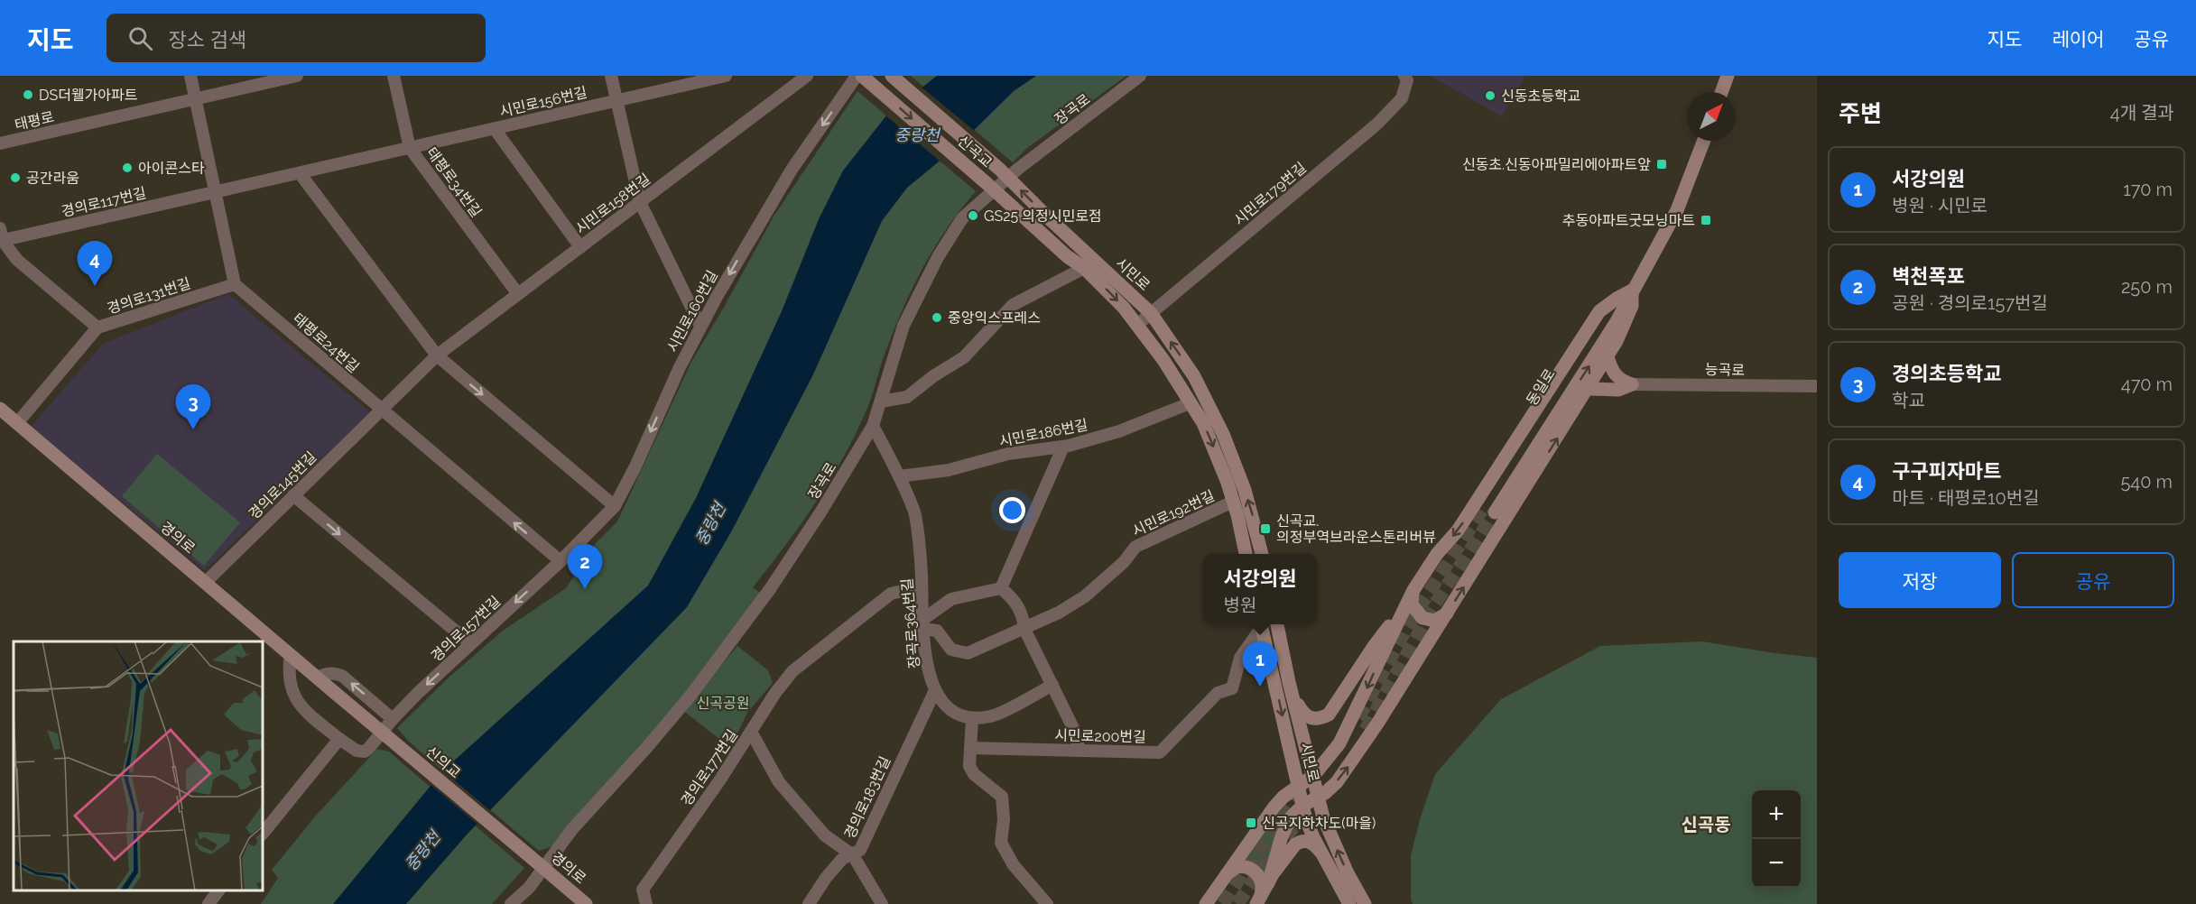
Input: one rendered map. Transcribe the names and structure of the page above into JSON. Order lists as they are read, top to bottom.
{
  "streets": {
    "street": [
      "시민로156번길",
      "장곡로",
      "태평로",
      "신곡교",
      "태평로34번길",
      "시민로179번길",
      "경의로117번길",
      "시민로158번길",
      "시민로",
      "경의로131번길",
      "시민로160번길",
      "태평로24번길",
      "능곡로",
      "동일로",
      "시민로186번길",
      "경의로145번길",
      "시민로192번길",
      "경의로",
      "장곡로364번길",
      "경의로157번길",
      "시민로200번길",
      "신의교",
      "경의로177번길",
      "경의로183번길"
    ]
  },
  "crossings": [
    ["시민로156번길", "태평로34번길"],
    ["시민로156번길", "경의로117번길"],
    ["시민로156번길", "시민로158번길"],
    ["장곡로", "신곡교"],
    ["장곡로", "시민로"],
    ["장곡로", "경의로"],
    ["장곡로", "장곡로364번길"],
    ["신곡교", "시민로"],
    ["신곡교", "시민로160번길"],
    ["태평로34번길", "시민로158번길"],
    ["시민로179번길", "시민로"],
    ["시민로158번길", "태평로24번길"],
    ["시민로158번길", "경의로145번길"],
    ["시민로", "시민로186번길"],
    ["시민로", "시민로192번길"],
    ["경의로131번길", "태평로24번길"],
    ["경의로131번길", "경의로"],
    ["시민로160번길", "태평로24번길"],
    ["시민로160번길", "경의로157번길"],
    ["태평로24번길", "경의로145번길"],
    ["태평로24번길", "경의로157번길"],
    ["시민로186번길", "장곡로364번길"],
    ["경의로145번길", "경의로"],
    ["시민로192번길", "장곡로364번길"],
    ["경의로", "신의교"],
    ["장곡로364번길", "경의로177번길"],
    ["장곡로364번길", "경의로183번길"]
  ],
  "one_way": ["신곡교", "시민로160번길", "경의로157번길"],
  "districts": ["신곡동"],
  "water": ["중랑천"],
  "parks": ["신곡공원"],
  "places": {
    "other": [
      "DS더웰가아파트",
      "신동초등학교",
      "아이콘스타",
      "공간라움",
      "GS25 의정시민로점",
      "중앙익스프레스"
    ],
    "transit": [
      "신동초.신동아파밀리에아파트앞",
      "추동아파트굿모닝마트",
      "신곡교. 의정부역브라운스톤리버뷰",
      "신곡지하차도(마을)"
    ]
  },
  "north": "top right",
  "page": {
    "header": "지도",
    "search": "장소 검색",
    "nav": ["지도", "레이어", "공유"],
    "heading": ["주변", "4개 결과"],
    "list": [
      {
        "mark": "1",
        "name": "서강의원",
        "note": "병원 · 시민로",
        "value": "170 m"
      },
      {
        "mark": "2",
        "name": "벽천폭포",
        "note": "공원 · 경의로157번길",
        "value": "250 m"
      },
      {
        "mark": "3",
        "name": "경의초등학교",
        "note": "학교",
        "value": "470 m"
      },
      {
        "mark": "4",
        "name": "구구피자마트",
        "note": "마트 · 태평로10번길",
        "value": "540 m"
      }
    ],
    "pins": [
      "4",
      "3",
      "2",
      "1"
    ],
    "buttons": ["저장", "공유"],
    "popup": ["서강의원", "병원"],
    "map_buttons": ["+", "−"]
  }
}
